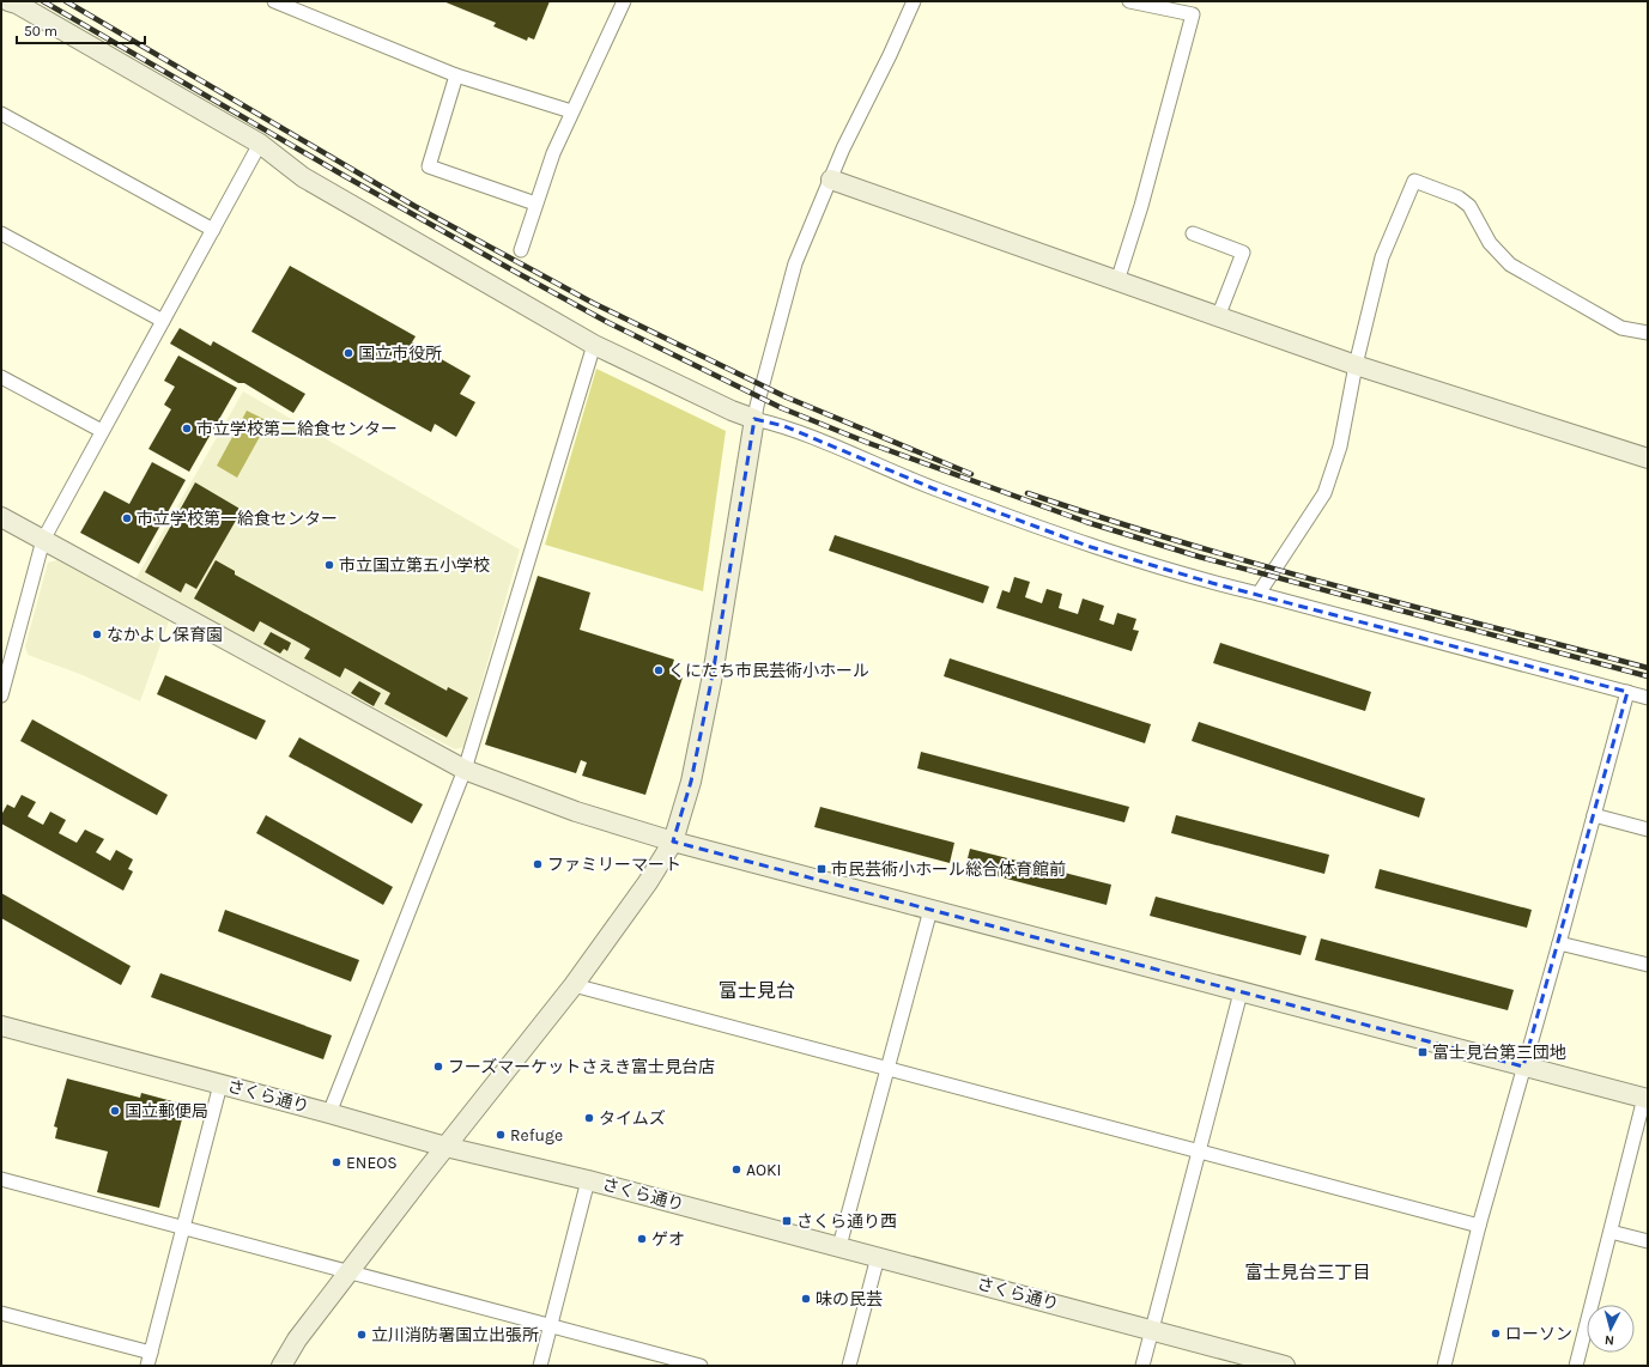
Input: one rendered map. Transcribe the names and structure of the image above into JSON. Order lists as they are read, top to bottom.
{
  "streets": {
    "street": ["さくら通り"]
  },
  "districts": ["富士見台", "富士見台三丁目"],
  "places": {
    "other": [
      "国立市役所",
      "市立学校第二給食センター",
      "市立学校第一給食センター",
      "市立国立第五小学校",
      "なかよし保育園",
      "くにたち市民芸術小ホール",
      "ファミリーマート",
      "フーズマーケットさえき富士見台店",
      "国立郵便局",
      "タイムズ",
      "Refuge",
      "ENEOS",
      "AOKI",
      "ゲオ",
      "味の民芸",
      "ローソン",
      "立川消防署国立出張所"
    ],
    "transit": ["市民芸術小ホール総合体育館前", "富士見台第三団地", "さくら通り西"]
  },
  "scale_bar": "50 m",
  "north": "bottom"
}
